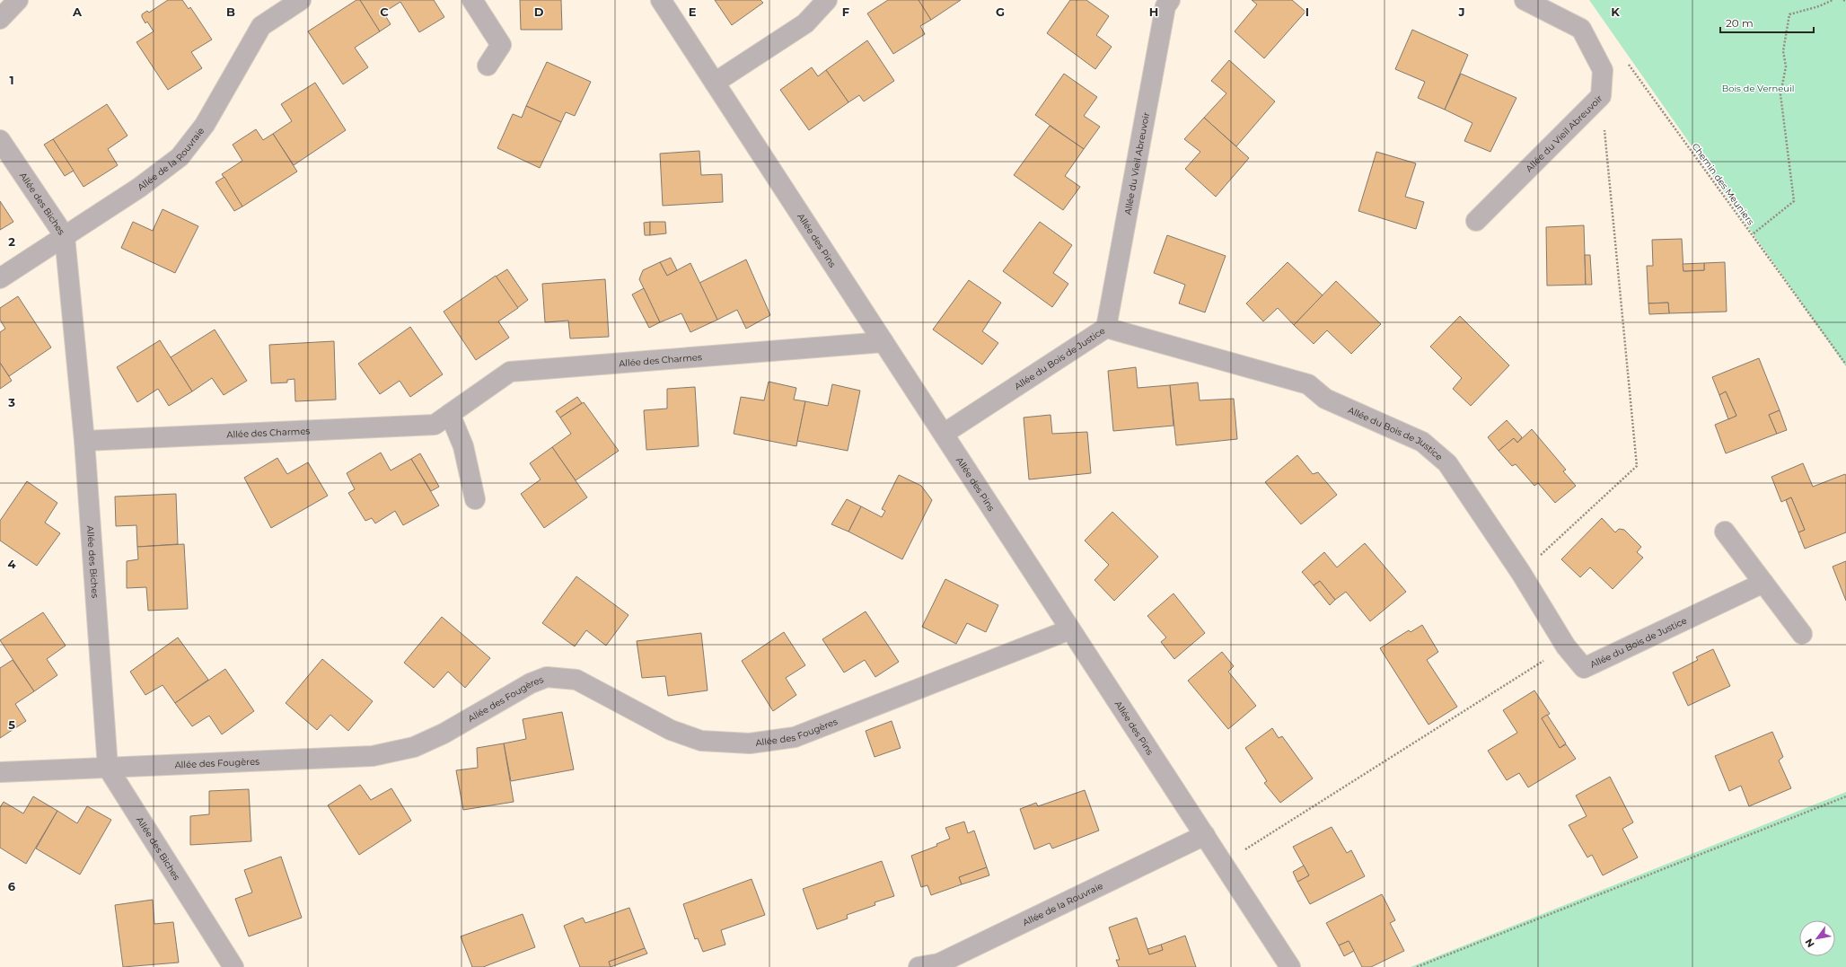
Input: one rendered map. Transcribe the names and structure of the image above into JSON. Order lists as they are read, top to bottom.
{
  "streets": {
    "street": [
      "Allée du Vieil Abreuvoir",
      "Allée de la Rouvraie",
      "Allée des Biches",
      "Allée des Pins",
      "Allée des Charmes",
      "Allée du Bois de Justice",
      "Allée des Fougères"
    ],
    "path": ["Chemin des Meuniers"]
  },
  "crossings": [
    ["Allée du Vieil Abreuvoir", "Allée du Bois de Justice"],
    ["Allée de la Rouvraie", "Allée des Biches"],
    ["Allée de la Rouvraie", "Allée des Pins"],
    ["Allée des Biches", "Allée des Charmes"],
    ["Allée des Biches", "Allée des Fougères"],
    ["Allée des Pins", "Allée des Charmes"],
    ["Allée des Pins", "Allée du Bois de Justice"],
    ["Allée des Pins", "Allée des Fougères"]
  ],
  "parks": ["Bois de Verneuil"],
  "scale_bar": "20 m",
  "north": "bottom left",
  "grid": {
    "columns": [
      "A",
      "B",
      "C",
      "D",
      "E",
      "F",
      "G",
      "H",
      "I",
      "J",
      "K"
    ],
    "rows": [
      "1",
      "2",
      "3",
      "4",
      "5",
      "6"
    ]
  }
}
